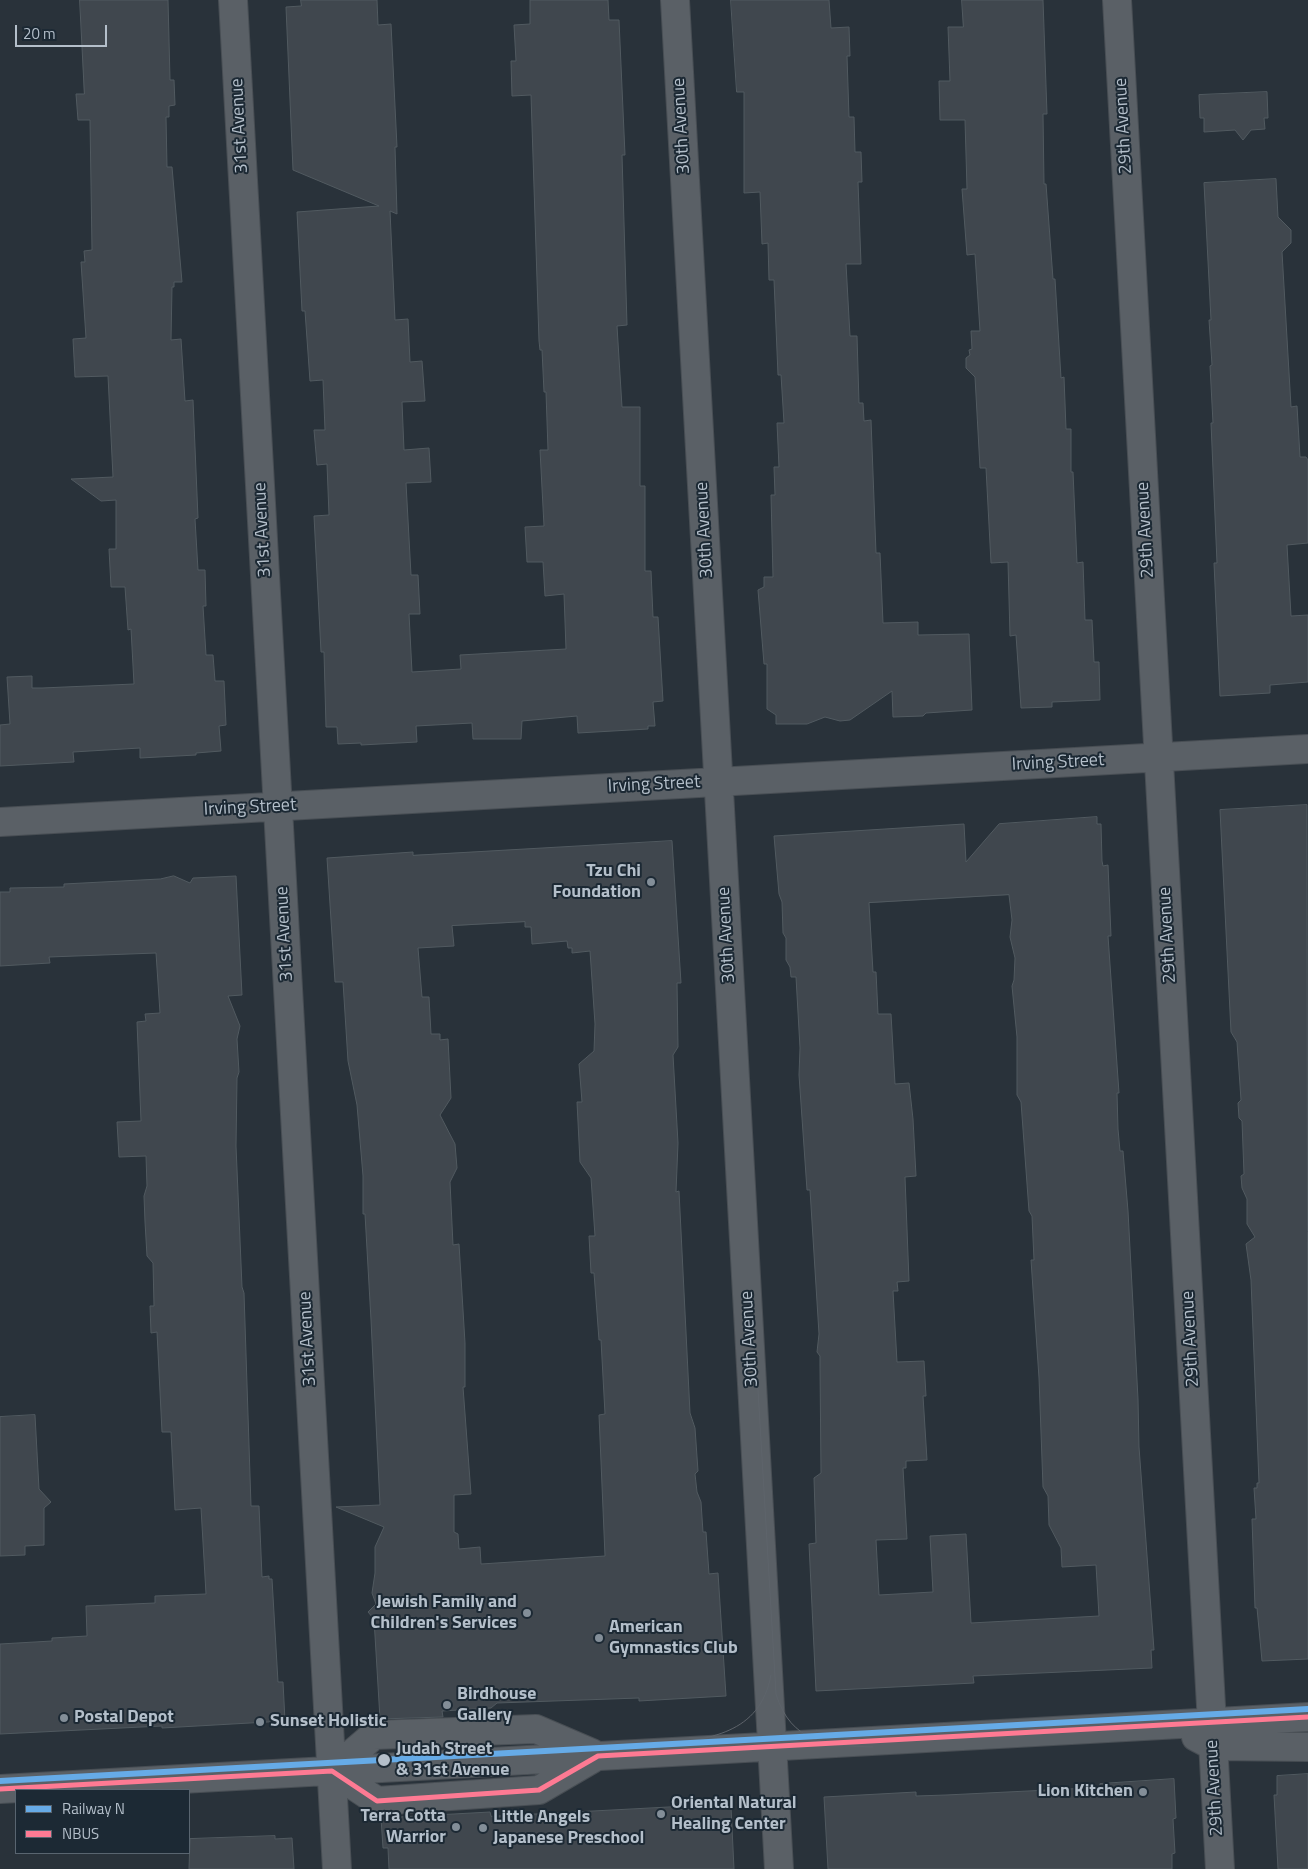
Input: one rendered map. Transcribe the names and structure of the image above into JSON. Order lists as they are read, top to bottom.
{
  "streets": {
    "street": [
      "31st Avenue",
      "30th Avenue",
      "29th Avenue",
      "Irving Street"
    ]
  },
  "crossings": [
    ["31st Avenue", "Irving Street"],
    ["30th Avenue", "Irving Street"],
    ["29th Avenue", "Irving Street"]
  ],
  "places": [
    "Tzu Chi Foundation",
    "Jewish Family and Children's Services",
    "American Gymnastics Club",
    "Birdhouse Gallery",
    "Postal Depot",
    "Sunset Holistic",
    "Judah Street & 31st Avenue",
    "Lion Kitchen",
    "Oriental Natural Healing Center",
    "Terra Cotta Warrior",
    "Little Angels Japanese Preschool"
  ],
  "lines": ["rail line N", "transit line NBUS"],
  "legend": ["Railway N", "NBUS"],
  "scale_bar": "20 m"
}
